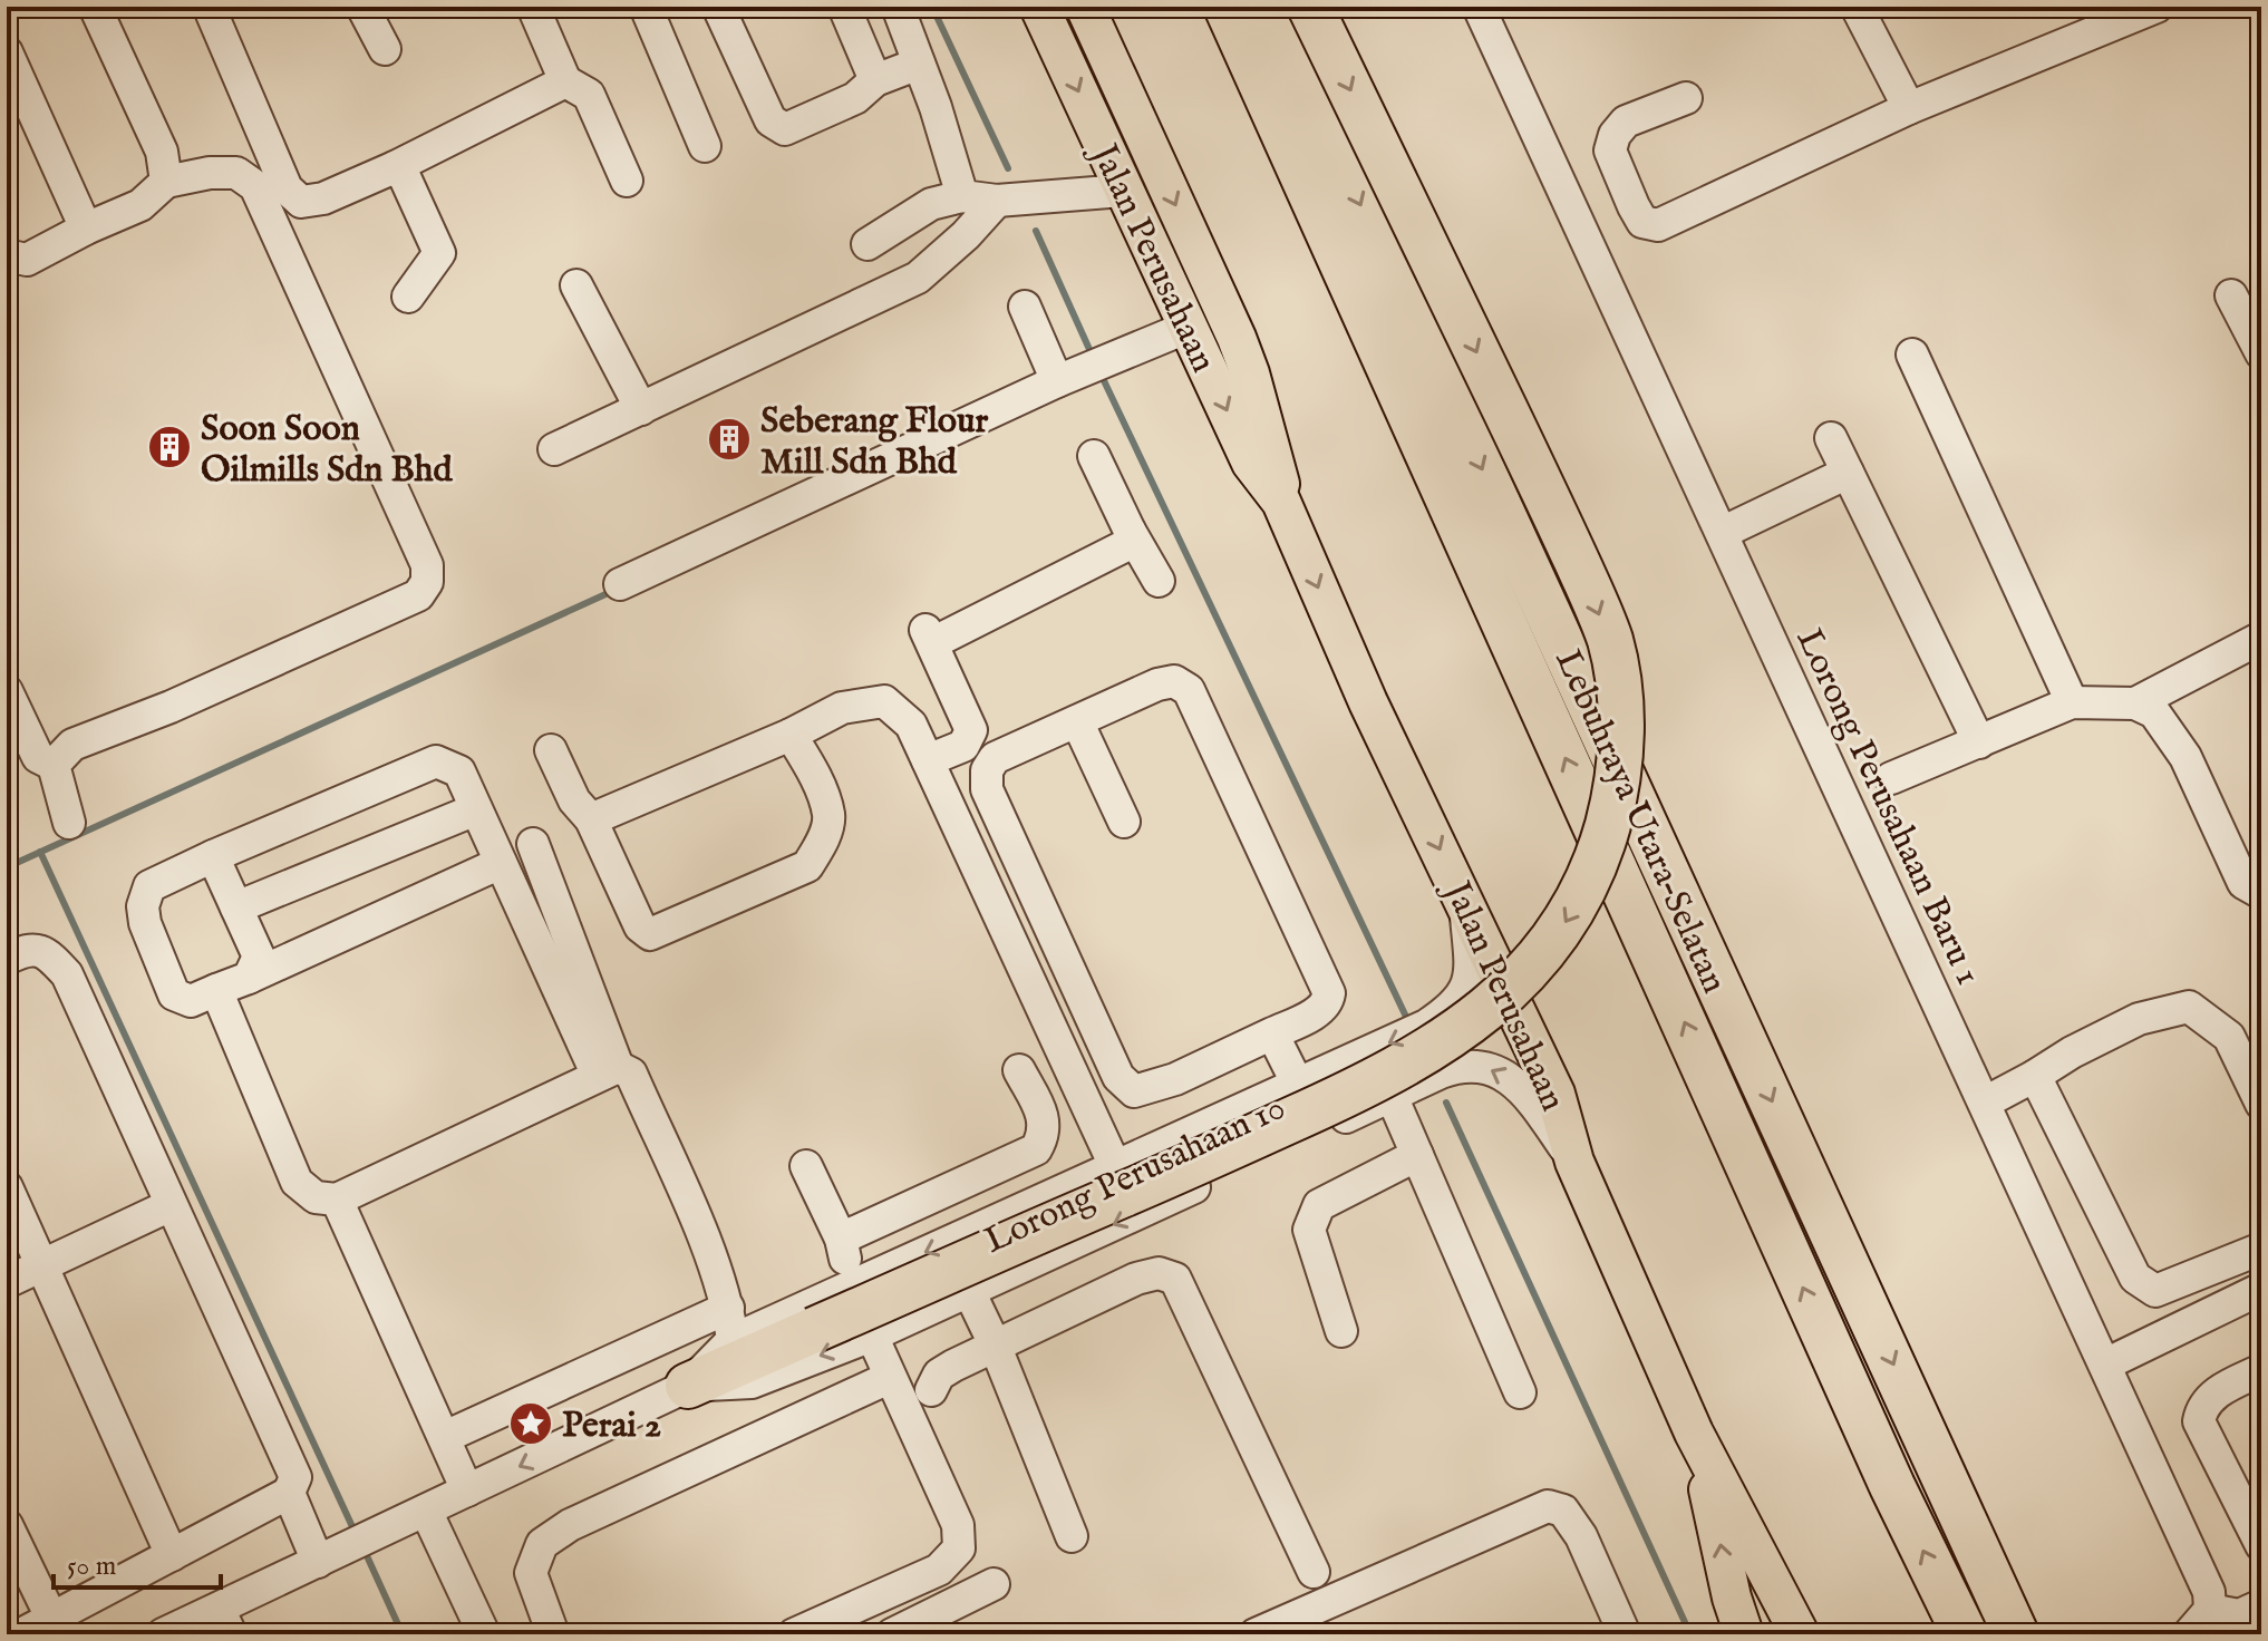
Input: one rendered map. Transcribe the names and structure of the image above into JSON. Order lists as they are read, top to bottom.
{
  "streets": {
    "highway": ["Lebuhraya Utara–Selatan"],
    "main road": ["Jalan Perusahaan"],
    "street": ["Lorong Perusahaan Baru 1", "Lorong Perusahaan 10"]
  },
  "crossings": [
    ["Jalan Perusahaan", "Lorong Perusahaan 10"]
  ],
  "one_way": ["Jalan Perusahaan"],
  "places": {
    "building": ["Seberang Flour Mill Sdn Bhd", "Soon Soon Oilmills Sdn Bhd"],
    "place": ["Perai 2"]
  },
  "scale_bar": "50 m"
}
